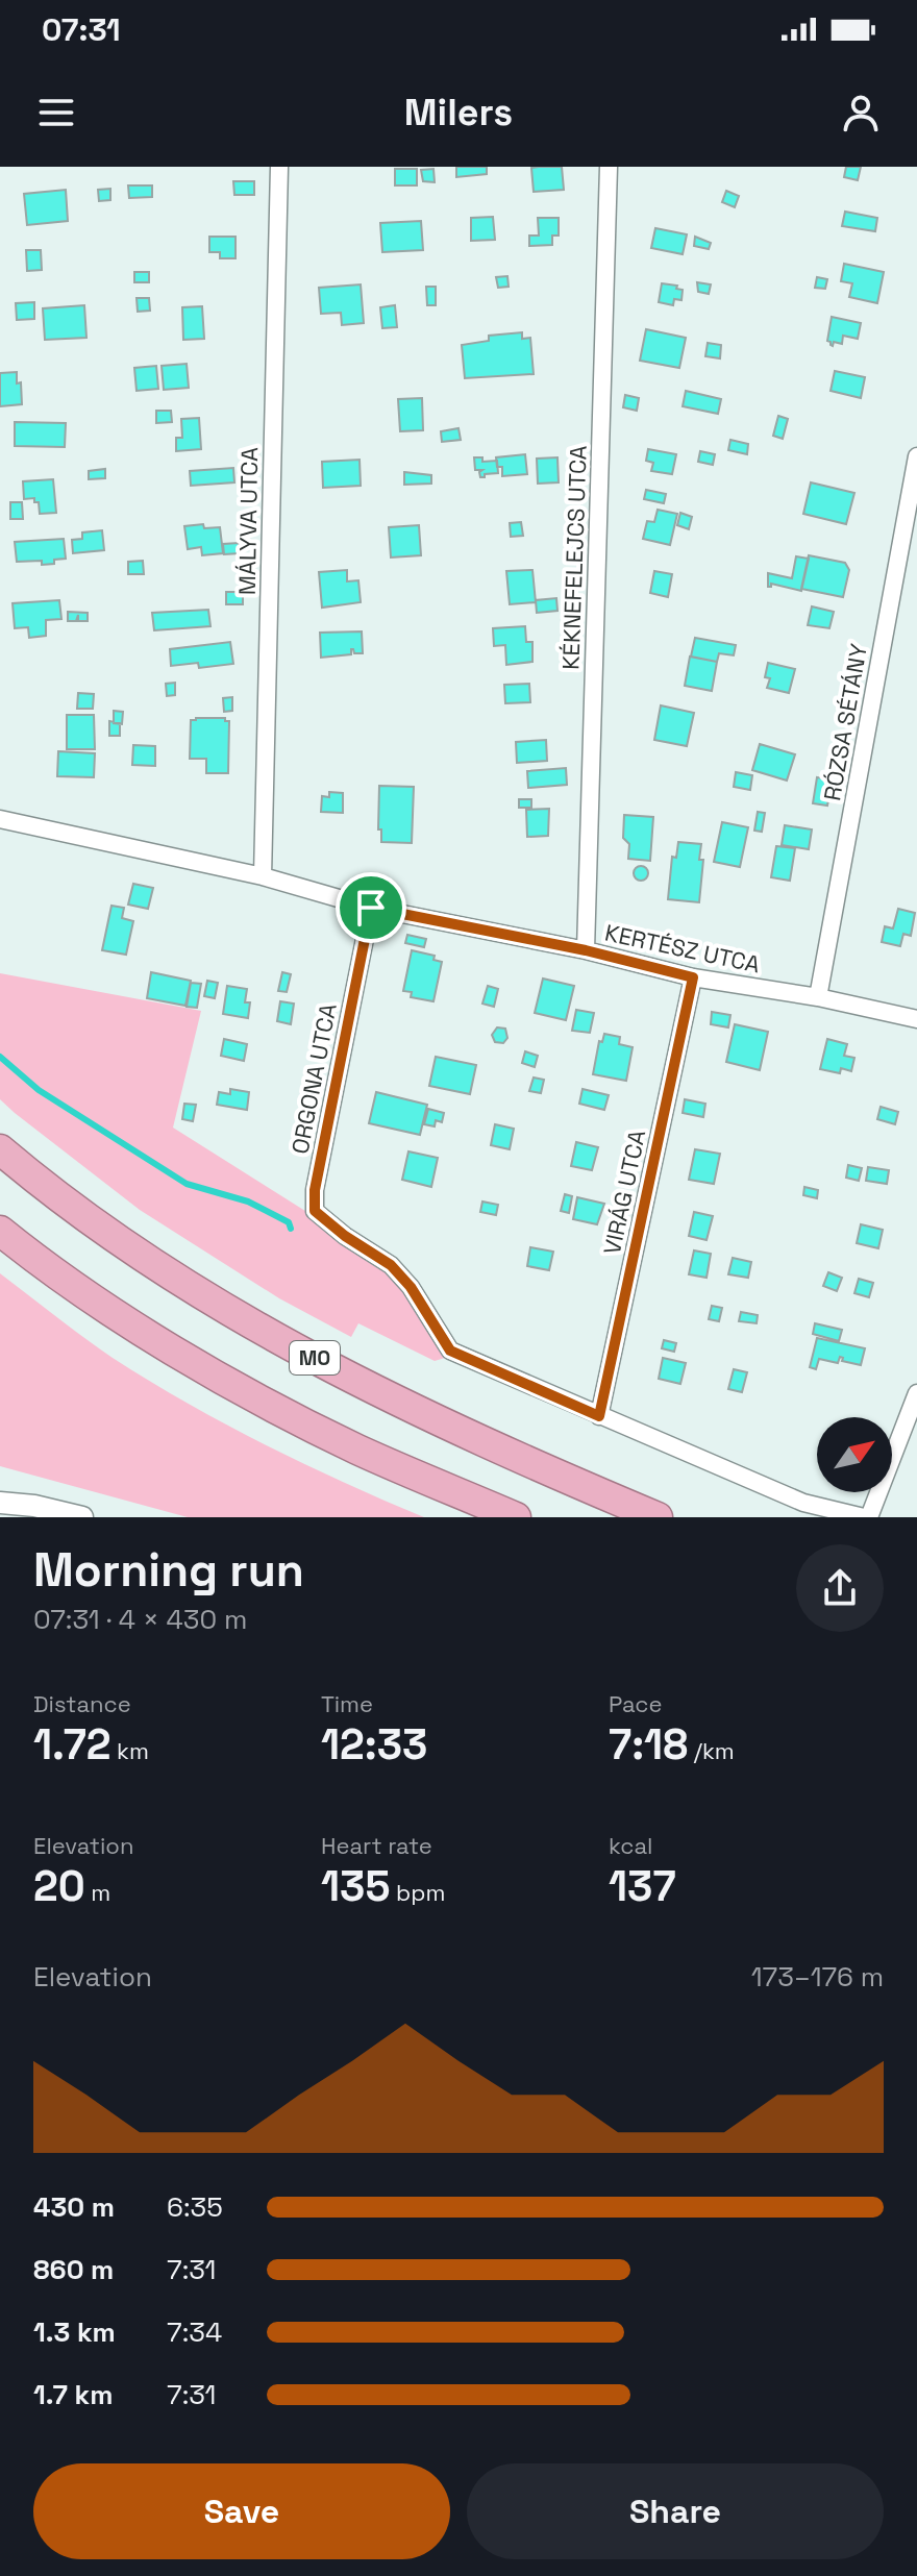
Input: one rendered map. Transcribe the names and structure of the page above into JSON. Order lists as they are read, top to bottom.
{
  "streets": {
    "highway": ["M0"],
    "street": [
      "MÁLYVA UTCA",
      "KÉKNEFELEJCS UTCA",
      "RÓZSA SÉTÁNY",
      "KERTÉSZ UTCA",
      "ORGONA UTCA",
      "VIRÁG UTCA"
    ]
  },
  "crossings": [
    ["MÁLYVA UTCA", "KERTÉSZ UTCA"],
    ["KÉKNEFELEJCS UTCA", "KERTÉSZ UTCA"],
    ["RÓZSA SÉTÁNY", "KERTÉSZ UTCA"],
    ["KERTÉSZ UTCA", "ORGONA UTCA"],
    ["KERTÉSZ UTCA", "VIRÁG UTCA"],
    ["ORGONA UTCA", "VIRÁG UTCA"]
  ],
  "north": "top right",
  "page": {
    "status": "07:31",
    "header": "Milers",
    "heading": ["Morning run", "07:31 · 4 × 430 m"],
    "stats": [
      ["Distance", "1.72 km"],
      ["Time", "12:33"],
      ["Pace", "7:18 /km"],
      ["Elevation", "20 m"],
      ["Heart rate", "135 bpm"],
      ["kcal", "137"]
    ],
    "chart": ["Elevation", "173–176 m"],
    "list": [
      {
        "name": "430 m",
        "note": "6:35"
      },
      {
        "name": "860 m",
        "note": "7:31"
      },
      {
        "name": "1.3 km",
        "note": "7:34"
      },
      {
        "name": "1.7 km",
        "note": "7:31"
      }
    ],
    "buttons": ["Save", "Share"]
  }
}
